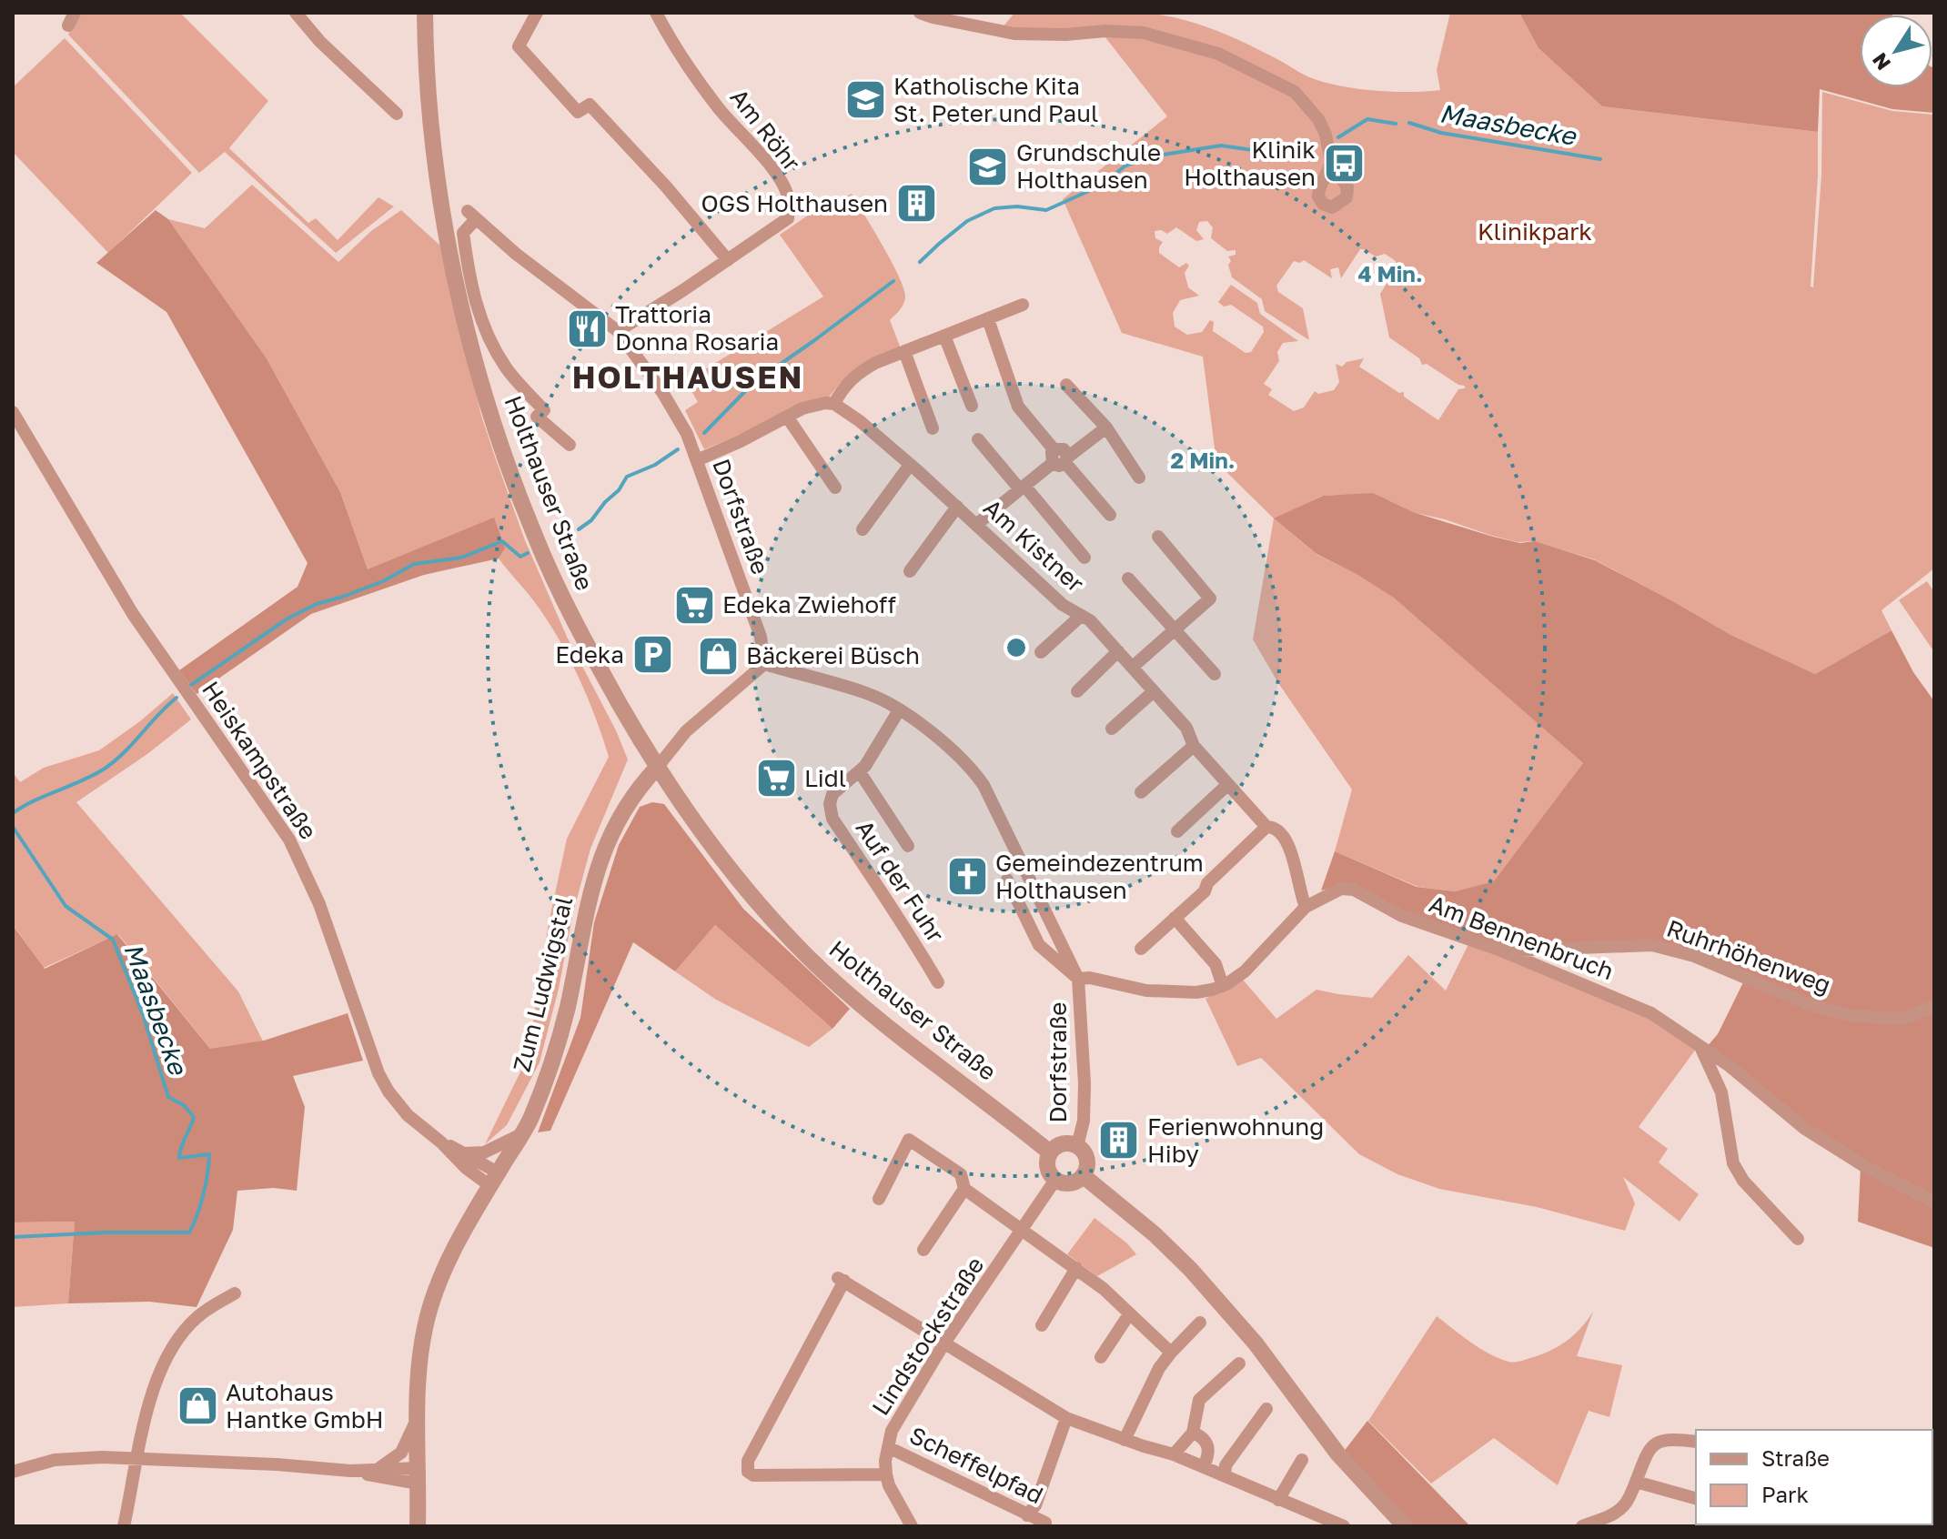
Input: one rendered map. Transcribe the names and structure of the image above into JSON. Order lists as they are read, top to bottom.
{
  "streets": {
    "street": [
      "Am Röhr",
      "Holthauser Straße",
      "Dorfstraße",
      "Am Kistner",
      "Heiskampstraße",
      "Auf der Fuhr",
      "Am Bennenbruch",
      "Ruhrhöhenweg",
      "Zum Ludwigstal",
      "Lindstockstraße",
      "Scheffelpfad"
    ]
  },
  "crossings": [
    ["Am Röhr", "Dorfstraße"],
    ["Holthauser Straße", "Dorfstraße"],
    ["Holthauser Straße", "Zum Ludwigstal"],
    ["Holthauser Straße", "Lindstockstraße"],
    ["Dorfstraße", "Auf der Fuhr"],
    ["Dorfstraße", "Am Bennenbruch"],
    ["Dorfstraße", "Zum Ludwigstal"],
    ["Dorfstraße", "Lindstockstraße"],
    ["Am Kistner", "Am Bennenbruch"],
    ["Heiskampstraße", "Zum Ludwigstal"],
    ["Am Bennenbruch", "Ruhrhöhenweg"],
    ["Lindstockstraße", "Scheffelpfad"]
  ],
  "districts": ["HOLTHAUSEN"],
  "water": ["Maasbecke"],
  "parks": ["Klinikpark"],
  "places": {
    "school or university": ["Katholische Kita St. Peter und Paul", "Grundschule Holthausen"],
    "bus stop": ["Klinik Holthausen"],
    "building": ["OGS Holthausen", "Ferienwohnung Hiby"],
    "restaurant": ["Trattoria Donna Rosaria"],
    "supermarket": ["Edeka Zwiehoff", "Lidl"],
    "parking": ["Edeka"],
    "shop": ["Bäckerei Büsch", "Autohaus Hantke GmbH"],
    "church": ["Gemeindezentrum Holthausen"]
  },
  "legend": ["Straße", "Park"],
  "north": "bottom left",
  "rings": ["4 Min.", "2 Min."]
}
